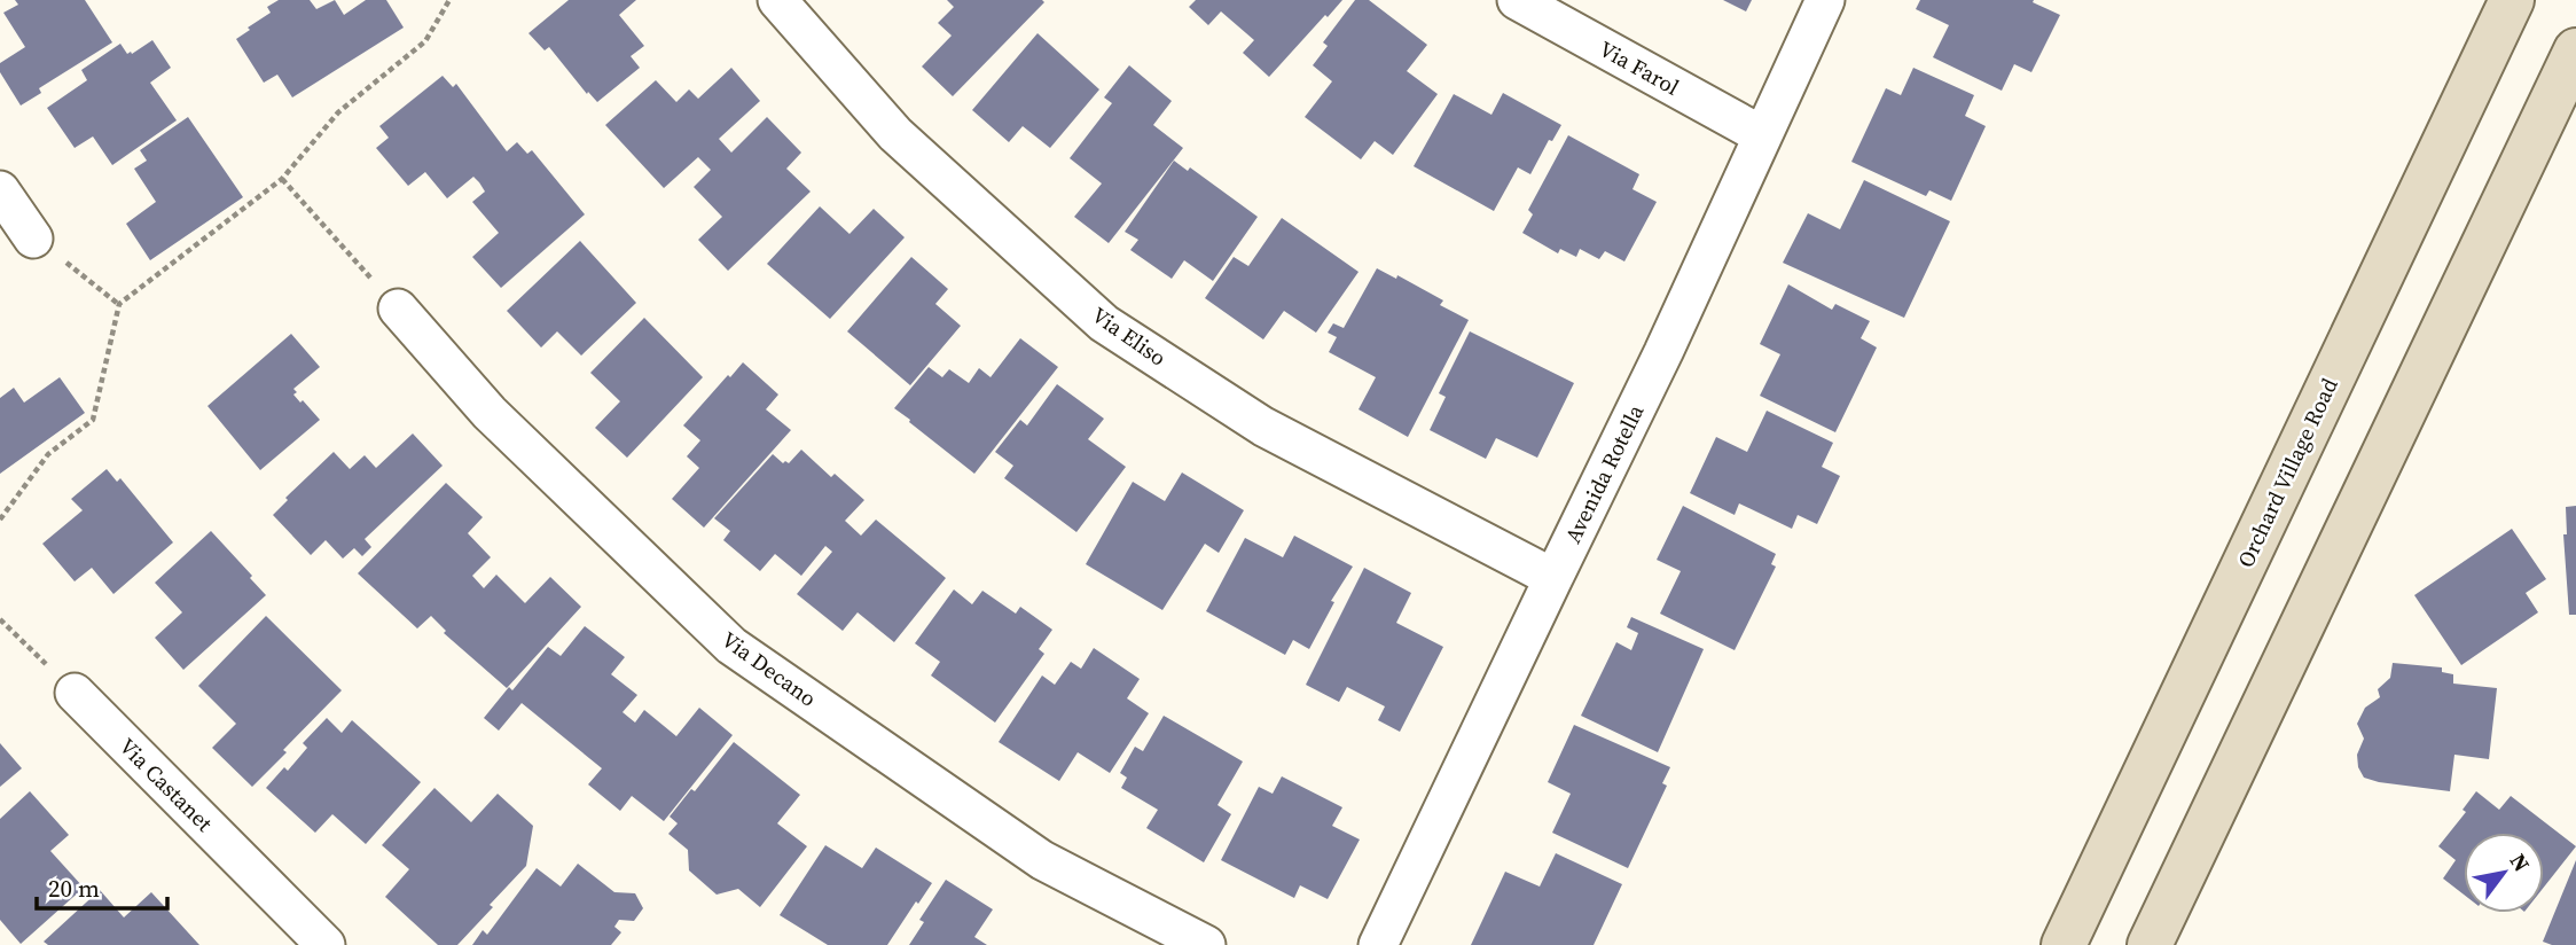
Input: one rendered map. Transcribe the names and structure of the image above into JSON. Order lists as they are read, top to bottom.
{
  "streets": {
    "main road": ["Orchard Village Road"],
    "street": [
      "Via Farol",
      "Via Eliso",
      "Avenida Rotella",
      "Via Decano",
      "Via Castanet"
    ]
  },
  "crossings": [
    ["Via Farol", "Avenida Rotella"],
    ["Via Eliso", "Avenida Rotella"]
  ],
  "scale_bar": "20 m",
  "north": "top right"
}
